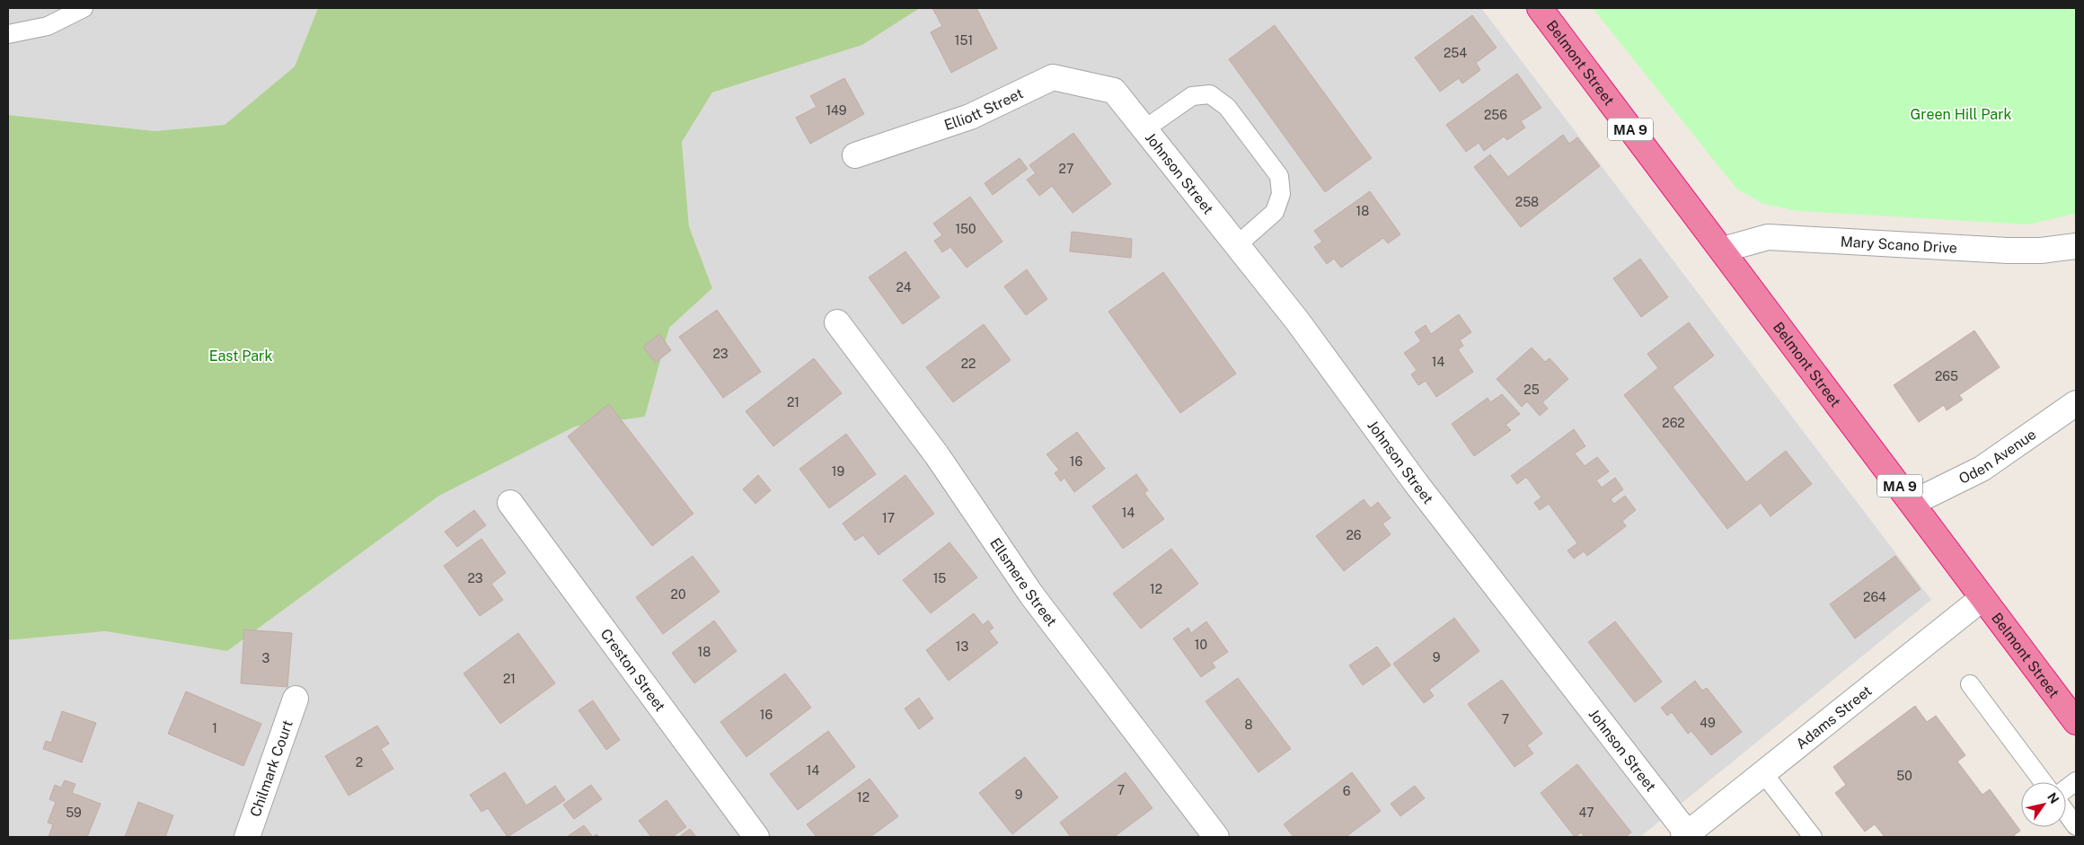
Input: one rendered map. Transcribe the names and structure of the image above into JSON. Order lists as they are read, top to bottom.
{
  "streets": {
    "highway": ["Belmont Street", "MA 9"],
    "street": [
      "Elliott Street",
      "Johnson Street",
      "Mary Scano Drive",
      "Oden Avenue",
      "Ellsmere Street",
      "Creston Street",
      "Adams Street",
      "Chilmark Court"
    ]
  },
  "crossings": [
    ["Belmont Street", "Mary Scano Drive"],
    ["Belmont Street", "Oden Avenue"],
    ["Belmont Street", "Adams Street"],
    ["Elliott Street", "Johnson Street"],
    ["Johnson Street", "Adams Street"]
  ],
  "parks": ["Green Hill Park", "East Park"],
  "house_numbers": [
    "151",
    "254",
    "149",
    "256",
    "27",
    "258",
    "18",
    "150",
    "24",
    "23",
    "14",
    "22",
    "265",
    "25",
    "21",
    "262",
    "16",
    "19",
    "14",
    "17",
    "26",
    "23",
    "15",
    "12",
    "20",
    "264",
    "10",
    "13",
    "18",
    "9",
    "3",
    "21",
    "16",
    "7",
    "49",
    "8",
    "1",
    "2",
    "14",
    "50",
    "7",
    "6",
    "9",
    "12",
    "59",
    "47"
  ],
  "north": "top right"
}
